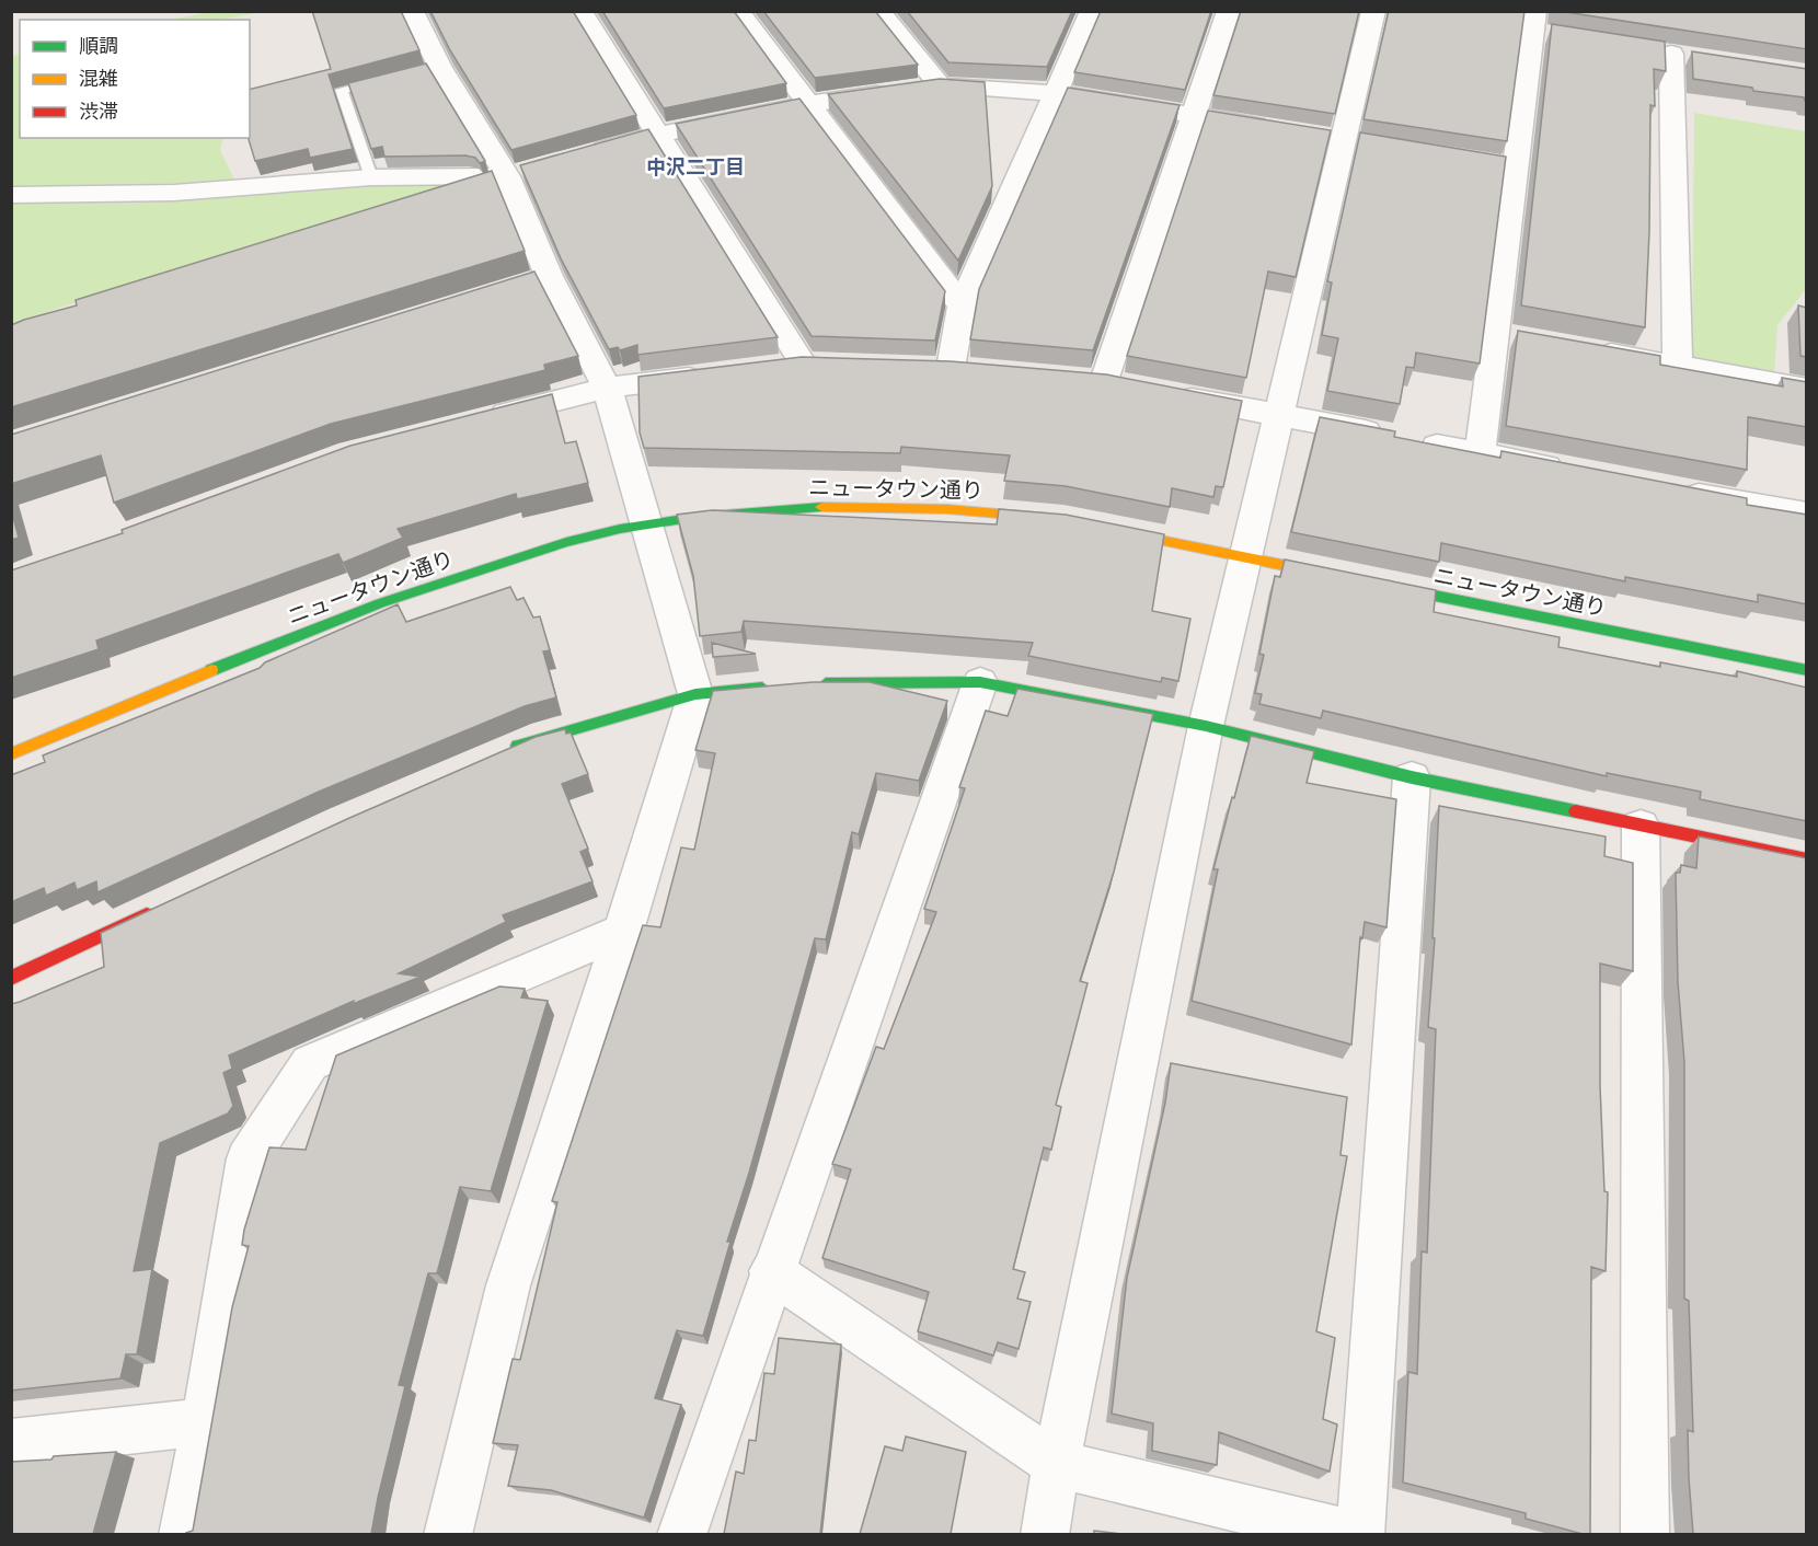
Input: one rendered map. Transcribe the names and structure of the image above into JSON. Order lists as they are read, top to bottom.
{
  "streets": {
    "street": ["ニュータウン通り"]
  },
  "districts": ["中沢二丁目"],
  "legend": ["順調", "混雑", "渋滞"]
}
